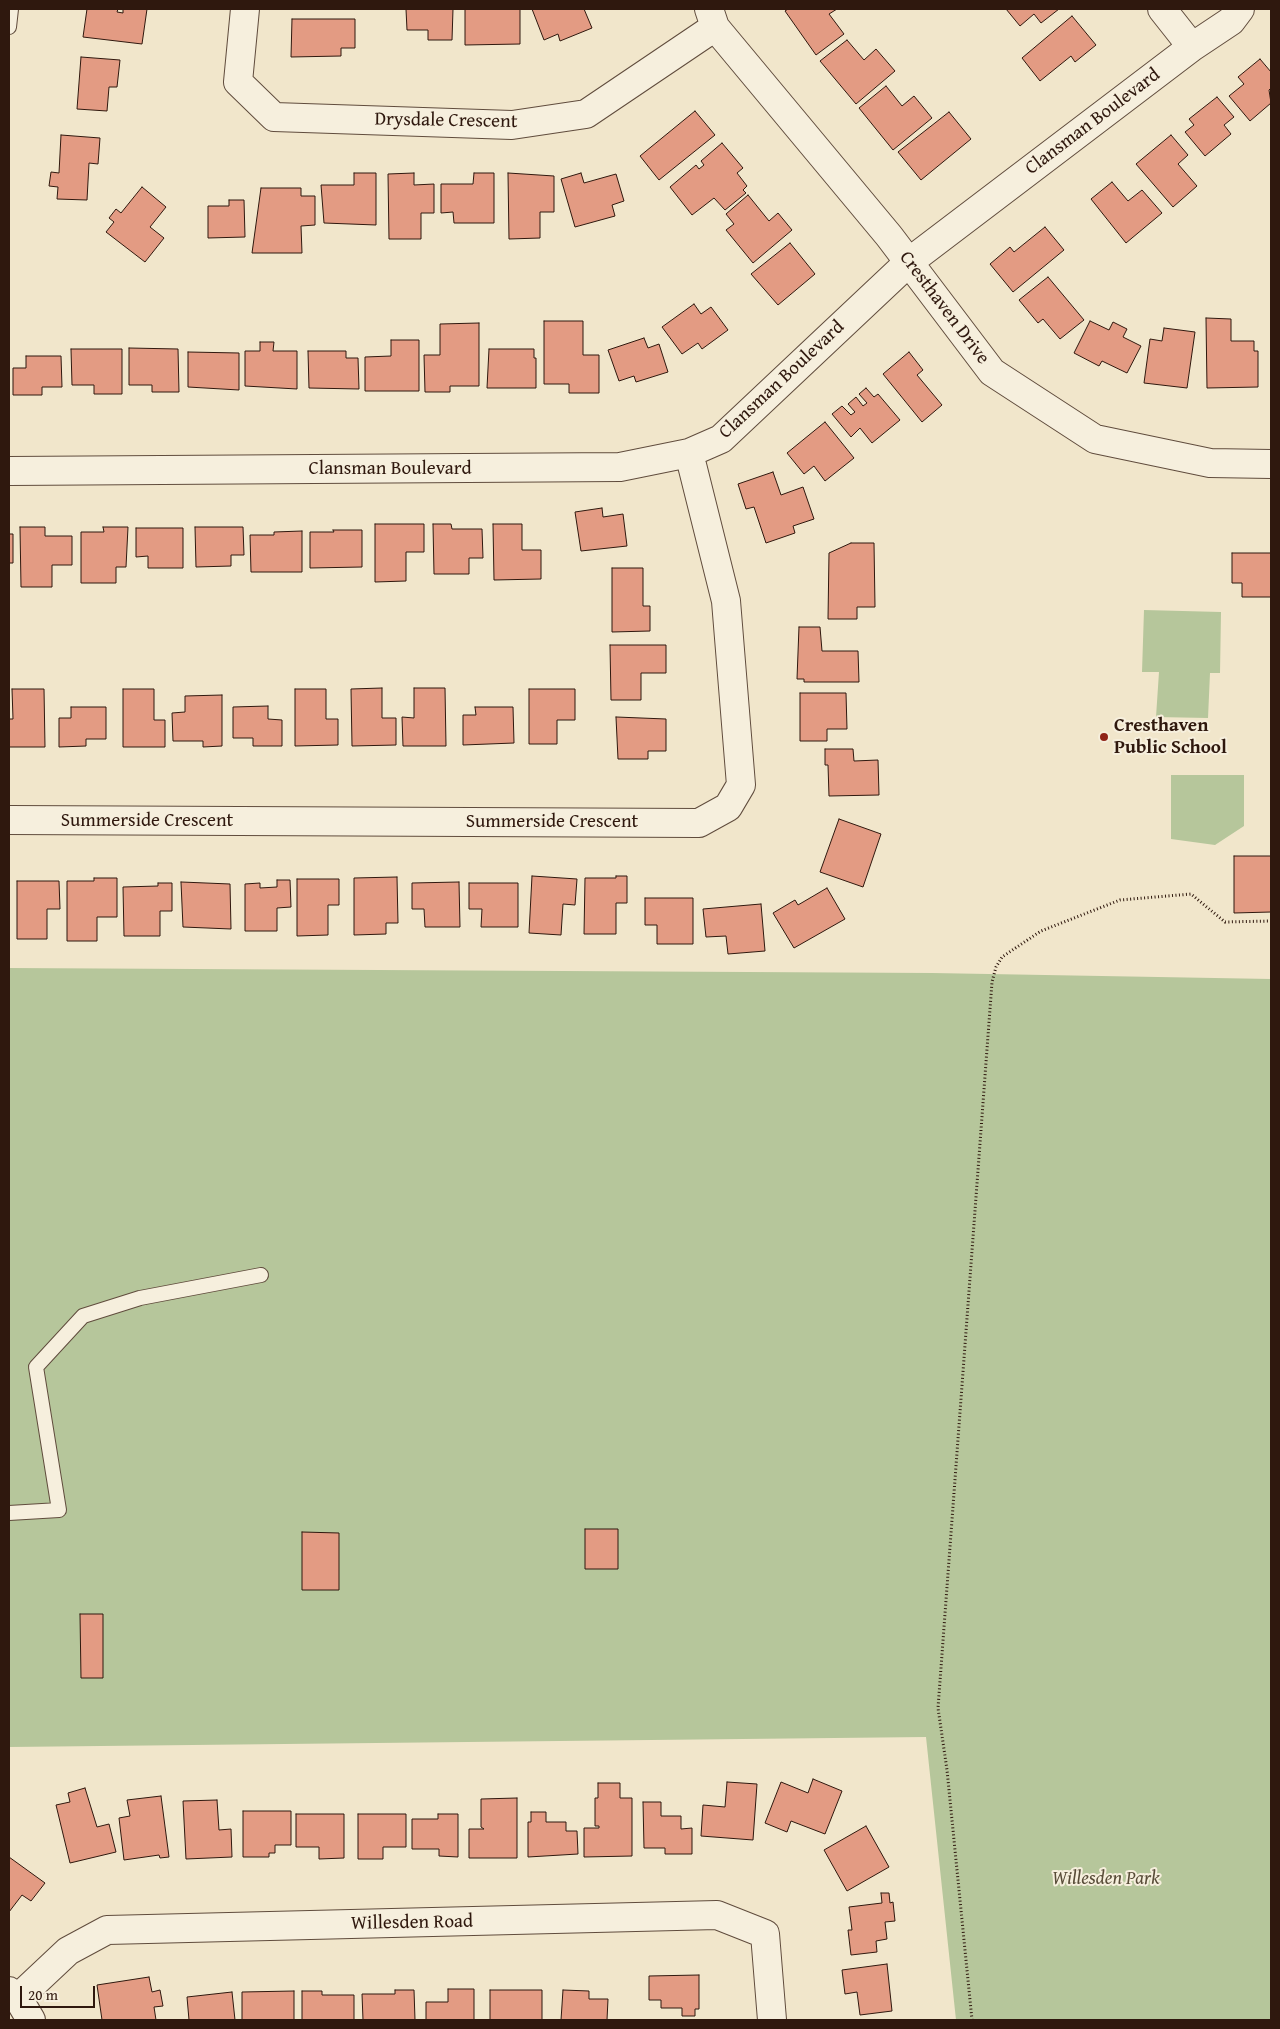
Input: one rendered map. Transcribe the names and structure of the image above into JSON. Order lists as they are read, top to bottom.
{
  "streets": {
    "street": [
      "Drysdale Crescent",
      "Clansman Boulevard",
      "Cresthaven Drive",
      "Summerside Crescent",
      "Willesden Road"
    ]
  },
  "crossings": [
    ["Drysdale Crescent", "Cresthaven Drive"],
    ["Clansman Boulevard", "Cresthaven Drive"],
    ["Clansman Boulevard", "Summerside Crescent"]
  ],
  "parks": ["Willesden Park"],
  "places": ["Cresthaven Public School"],
  "scale_bar": "20 m"
}
